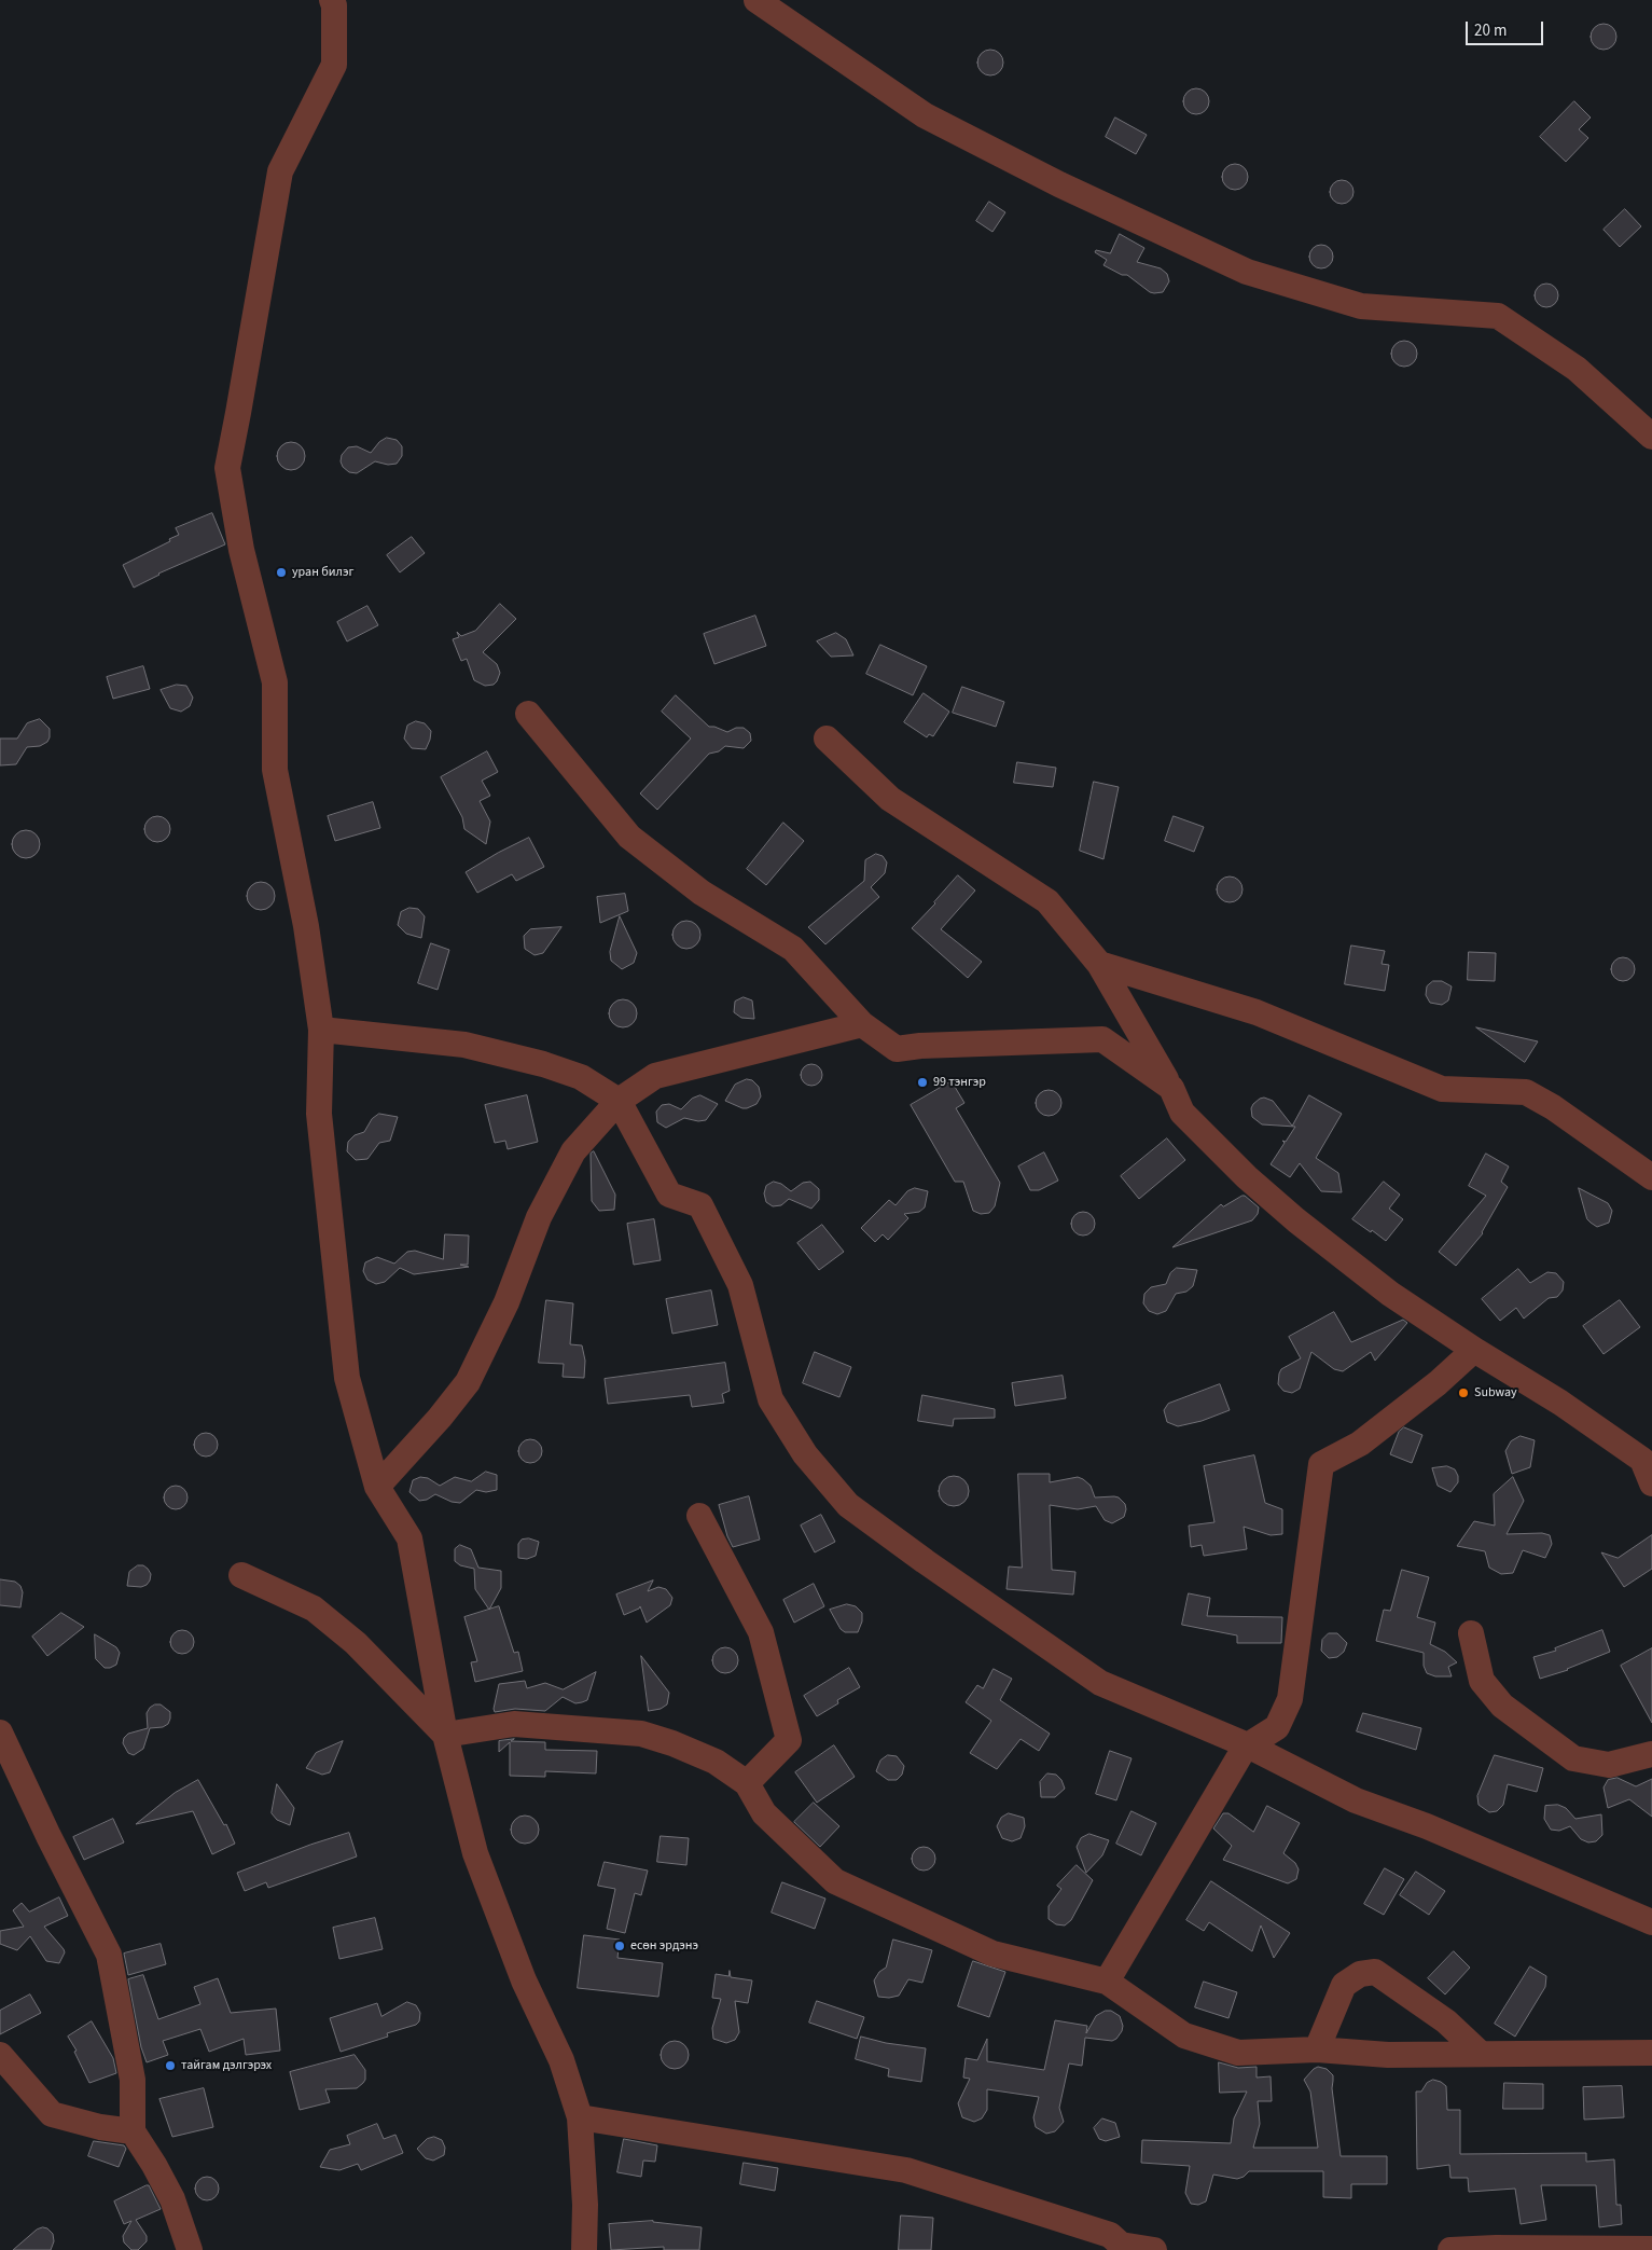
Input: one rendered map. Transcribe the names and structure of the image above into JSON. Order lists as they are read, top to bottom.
{
  "places": [
    "уран билэг",
    "99 тэнгэр",
    "Subway",
    "есөн эрдэнэ",
    "тайгам дэлгэрэх"
  ],
  "scale_bar": "20 m"
}
